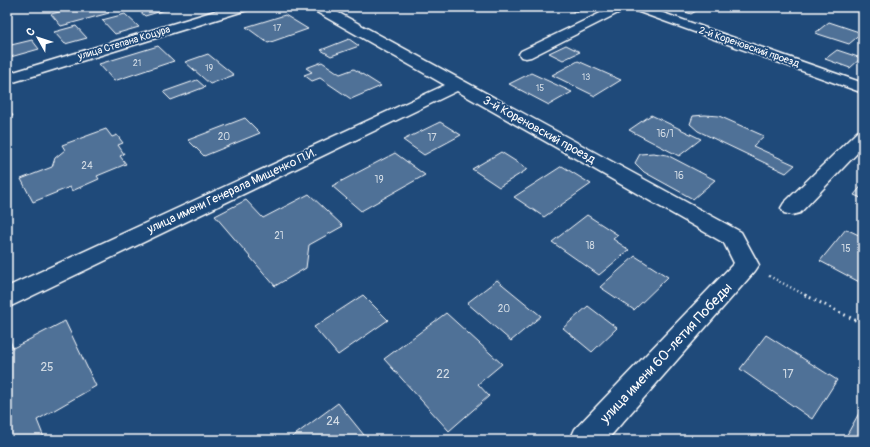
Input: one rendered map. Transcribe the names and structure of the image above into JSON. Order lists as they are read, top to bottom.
{
  "streets": {
    "street": [
      "улица Степана Коцура",
      "2-й Кореновский проезд",
      "3-й Кореновский проезд",
      "улица имени Генерала Мищенко П.И.",
      "улица имени 60-летия Победы"
    ]
  },
  "crossings": [
    ["3-й Кореновский проезд", "улица имени Генерала Мищенко П.И."],
    ["3-й Кореновский проезд", "улица имени 60-летия Победы"]
  ],
  "house_numbers": [
    "17",
    "21",
    "19",
    "13",
    "15",
    "16/1",
    "20",
    "17",
    "24",
    "16",
    "19",
    "21",
    "18",
    "15",
    "20",
    "25",
    "22",
    "17",
    "24"
  ],
  "north": "top left"
}
